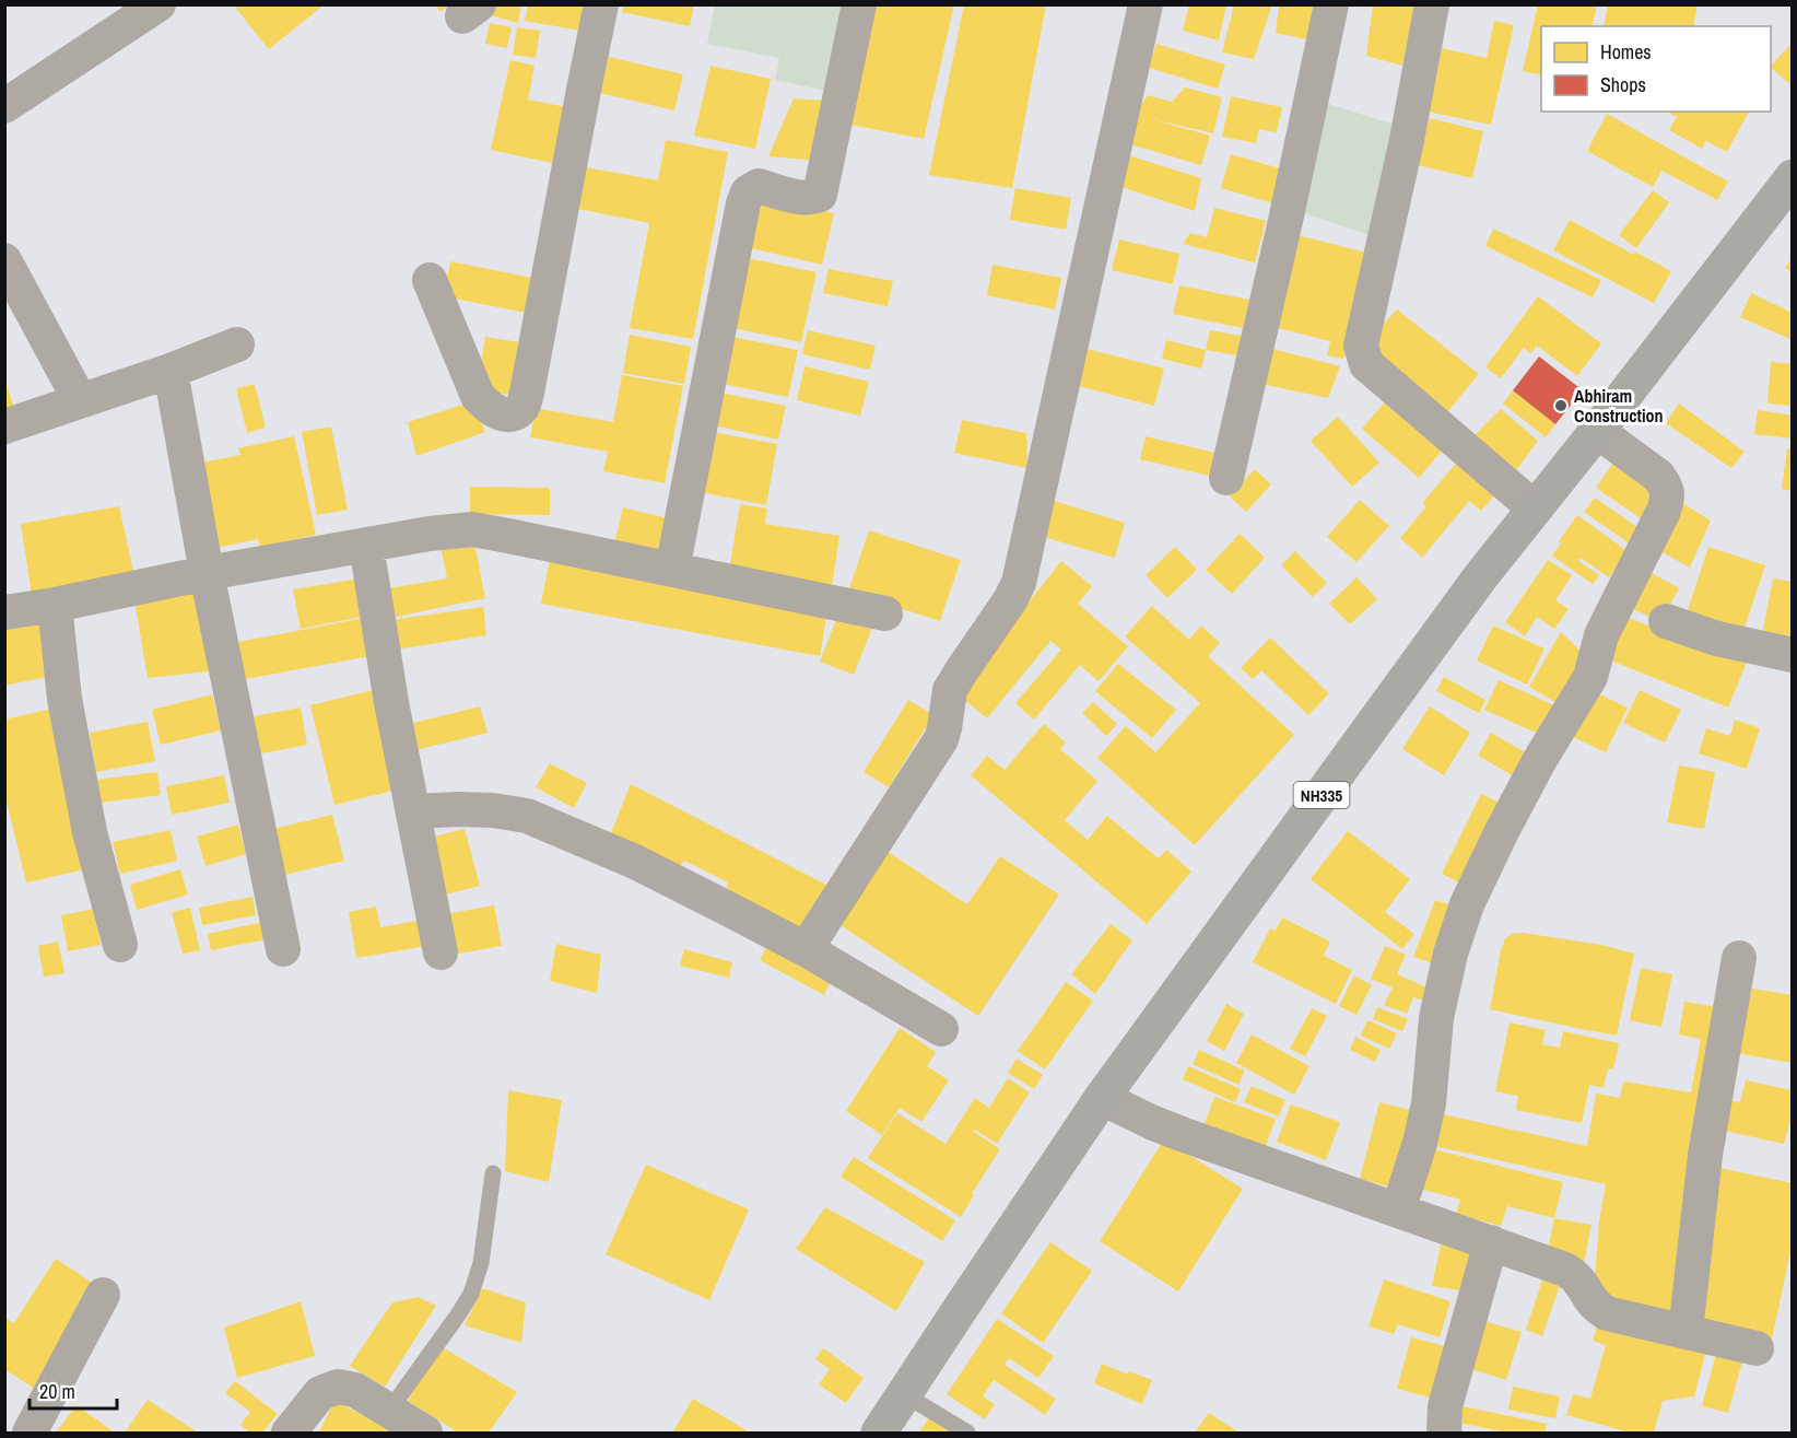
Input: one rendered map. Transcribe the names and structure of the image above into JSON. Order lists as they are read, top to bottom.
{
  "streets": {
    "highway": ["NH335"]
  },
  "places": ["Abhiram Construction"],
  "legend": ["Homes", "Shops"],
  "scale_bar": "20 m"
}
